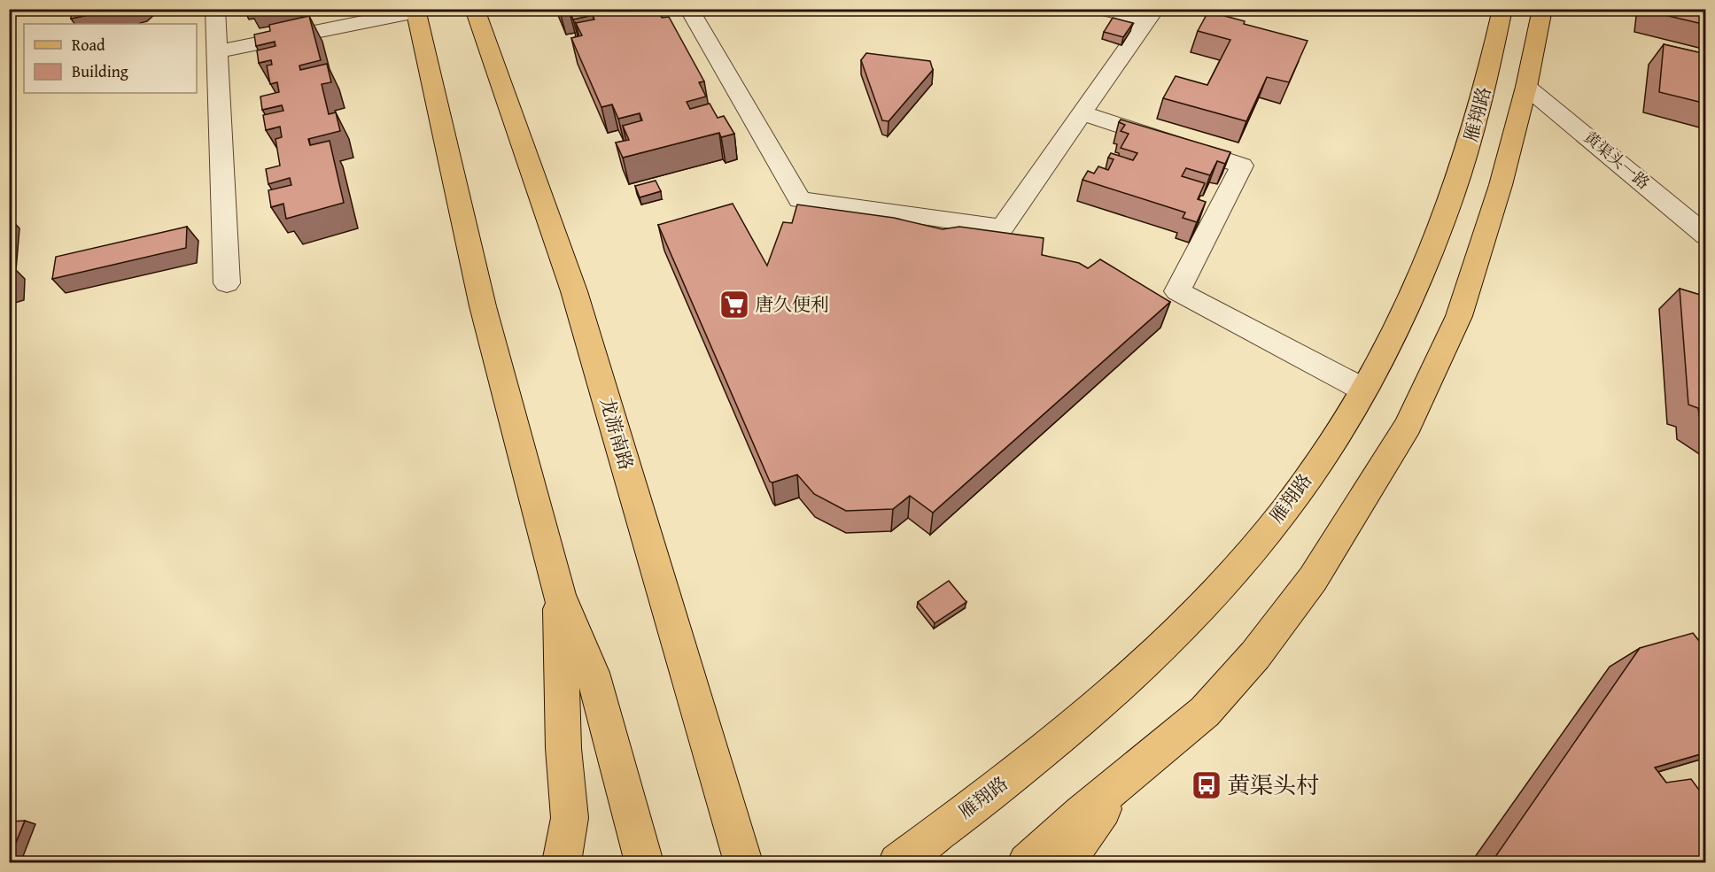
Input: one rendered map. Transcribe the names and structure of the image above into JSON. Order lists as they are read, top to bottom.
{
  "streets": {
    "main road": ["雁翔路", "龙游南路"],
    "street": ["黄渠头一路"]
  },
  "places": {
    "supermarket": ["唐久便利"],
    "bus stop": ["黄渠头村"]
  },
  "legend": ["Road", "Building"]
}
